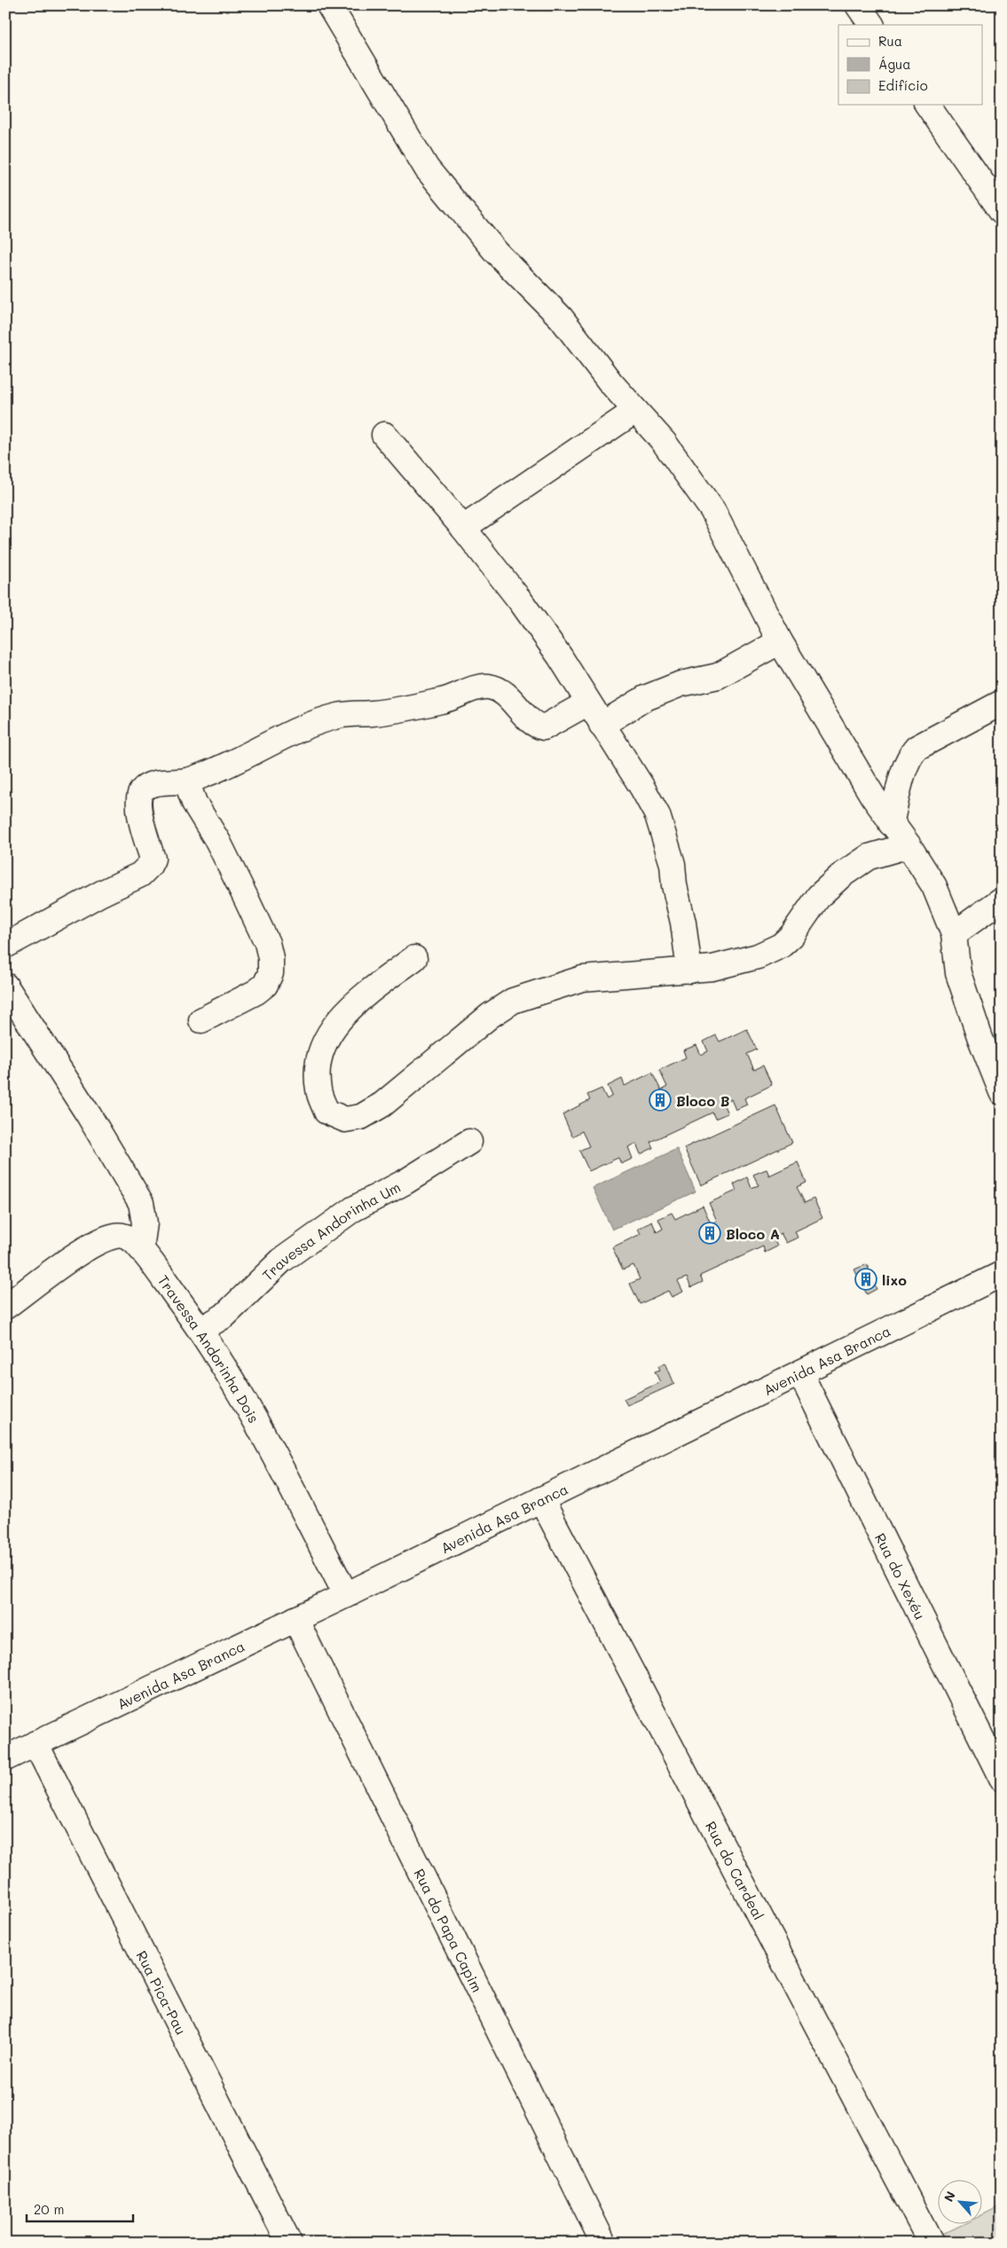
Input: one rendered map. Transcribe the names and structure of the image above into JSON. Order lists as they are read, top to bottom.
{
  "streets": {
    "street": [
      "Travessa Andorinha Um",
      "Travessa Andorinha Dois",
      "Avenida Asa Branca",
      "Rua do Xexéu",
      "Rua do Cardeal",
      "Rua do Papa Capim",
      "Rua Pica-Pau"
    ]
  },
  "crossings": [
    ["Travessa Andorinha Um", "Travessa Andorinha Dois"],
    ["Travessa Andorinha Dois", "Avenida Asa Branca"],
    ["Avenida Asa Branca", "Rua do Xexéu"],
    ["Avenida Asa Branca", "Rua do Cardeal"],
    ["Avenida Asa Branca", "Rua do Papa Capim"],
    ["Avenida Asa Branca", "Rua Pica-Pau"]
  ],
  "places": {
    "building": ["Bloco B", "Bloco A", "lixo"]
  },
  "legend": ["Rua", "Água", "Edifício"],
  "scale_bar": "20 m",
  "north": "top left"
}
